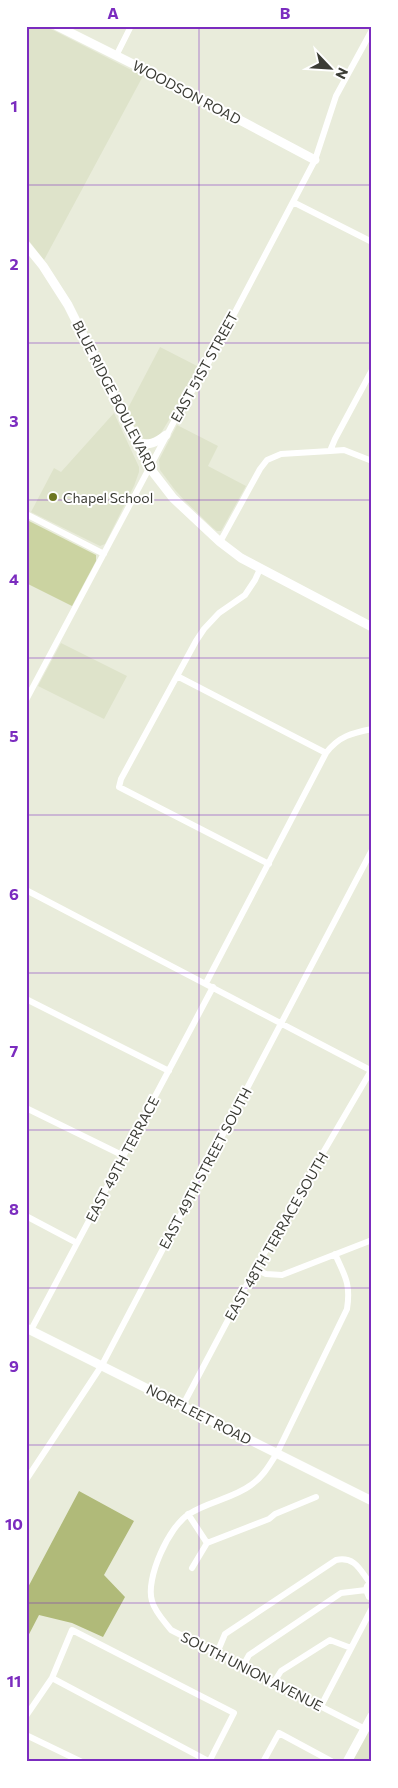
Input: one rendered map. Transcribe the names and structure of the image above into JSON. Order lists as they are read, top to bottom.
{
  "streets": {
    "street": [
      "WOODSON ROAD",
      "EAST 51ST STREET",
      "BLUE RIDGE BOULEVARD",
      "EAST 49TH TERRACE",
      "EAST 49TH STREET SOUTH",
      "EAST 48TH TERRACE SOUTH",
      "NORFLEET ROAD",
      "SOUTH UNION AVENUE"
    ]
  },
  "crossings": [
    ["WOODSON ROAD", "EAST 51ST STREET"],
    ["EAST 51ST STREET", "BLUE RIDGE BOULEVARD"],
    ["EAST 49TH TERRACE", "NORFLEET ROAD"],
    ["EAST 49TH STREET SOUTH", "NORFLEET ROAD"],
    ["EAST 48TH TERRACE SOUTH", "NORFLEET ROAD"]
  ],
  "places": ["Chapel School"],
  "north": "bottom right",
  "grid": {
    "columns": ["A", "B"],
    "rows": [
      "1",
      "2",
      "3",
      "4",
      "5",
      "6",
      "7",
      "8",
      "9",
      "10",
      "11"
    ]
  }
}
